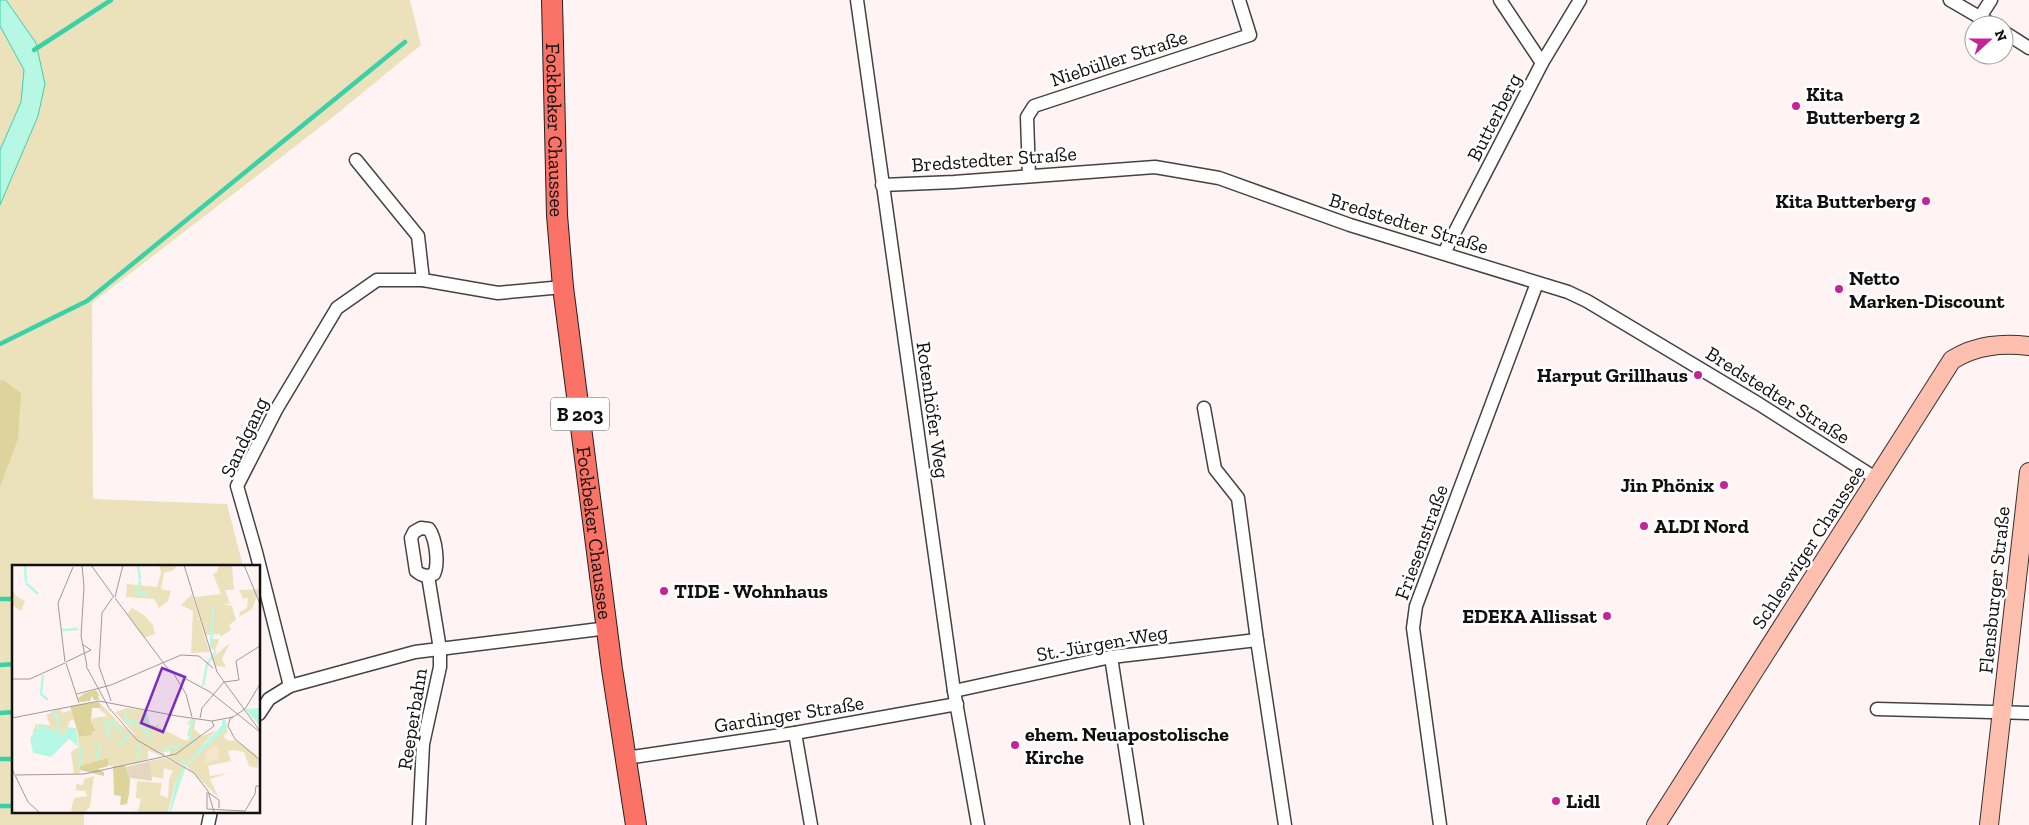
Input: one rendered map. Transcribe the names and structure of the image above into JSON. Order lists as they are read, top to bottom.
{
  "streets": {
    "main road": ["Fockbeker Chaussee", "B 203"],
    "street": [
      "Niebüller Straße",
      "Butterberg",
      "Bredstedter Straße",
      "Rotenhöfer Weg",
      "Sandgang",
      "Friesenstraße",
      "Schleswiger Chaussee",
      "Flensburger Straße",
      "St.-Jürgen-Weg",
      "Gardinger Straße",
      "Reeperbahn"
    ]
  },
  "crossings": [
    ["Niebüller Straße", "Bredstedter Straße"],
    ["Butterberg", "Bredstedter Straße"],
    ["Fockbeker Chaussee", "Sandgang"],
    ["Fockbeker Chaussee", "Gardinger Straße"],
    ["Bredstedter Straße", "Rotenhöfer Weg"],
    ["Bredstedter Straße", "Friesenstraße"],
    ["Bredstedter Straße", "Schleswiger Chaussee"],
    ["Rotenhöfer Weg", "St.-Jürgen-Weg"],
    ["Rotenhöfer Weg", "Gardinger Straße"],
    ["St.-Jürgen-Weg", "Gardinger Straße"]
  ],
  "places": [
    "Kita Butterberg 2",
    "Kita Butterberg",
    "Netto Marken-Discount",
    "Harput Grillhaus",
    "Jin Phönix",
    "ALDI Nord",
    "TIDE - Wohnhaus",
    "EDEKA Allissat",
    "ehem. Neuapostolische Kirche",
    "Lidl"
  ],
  "north": "right"
}
